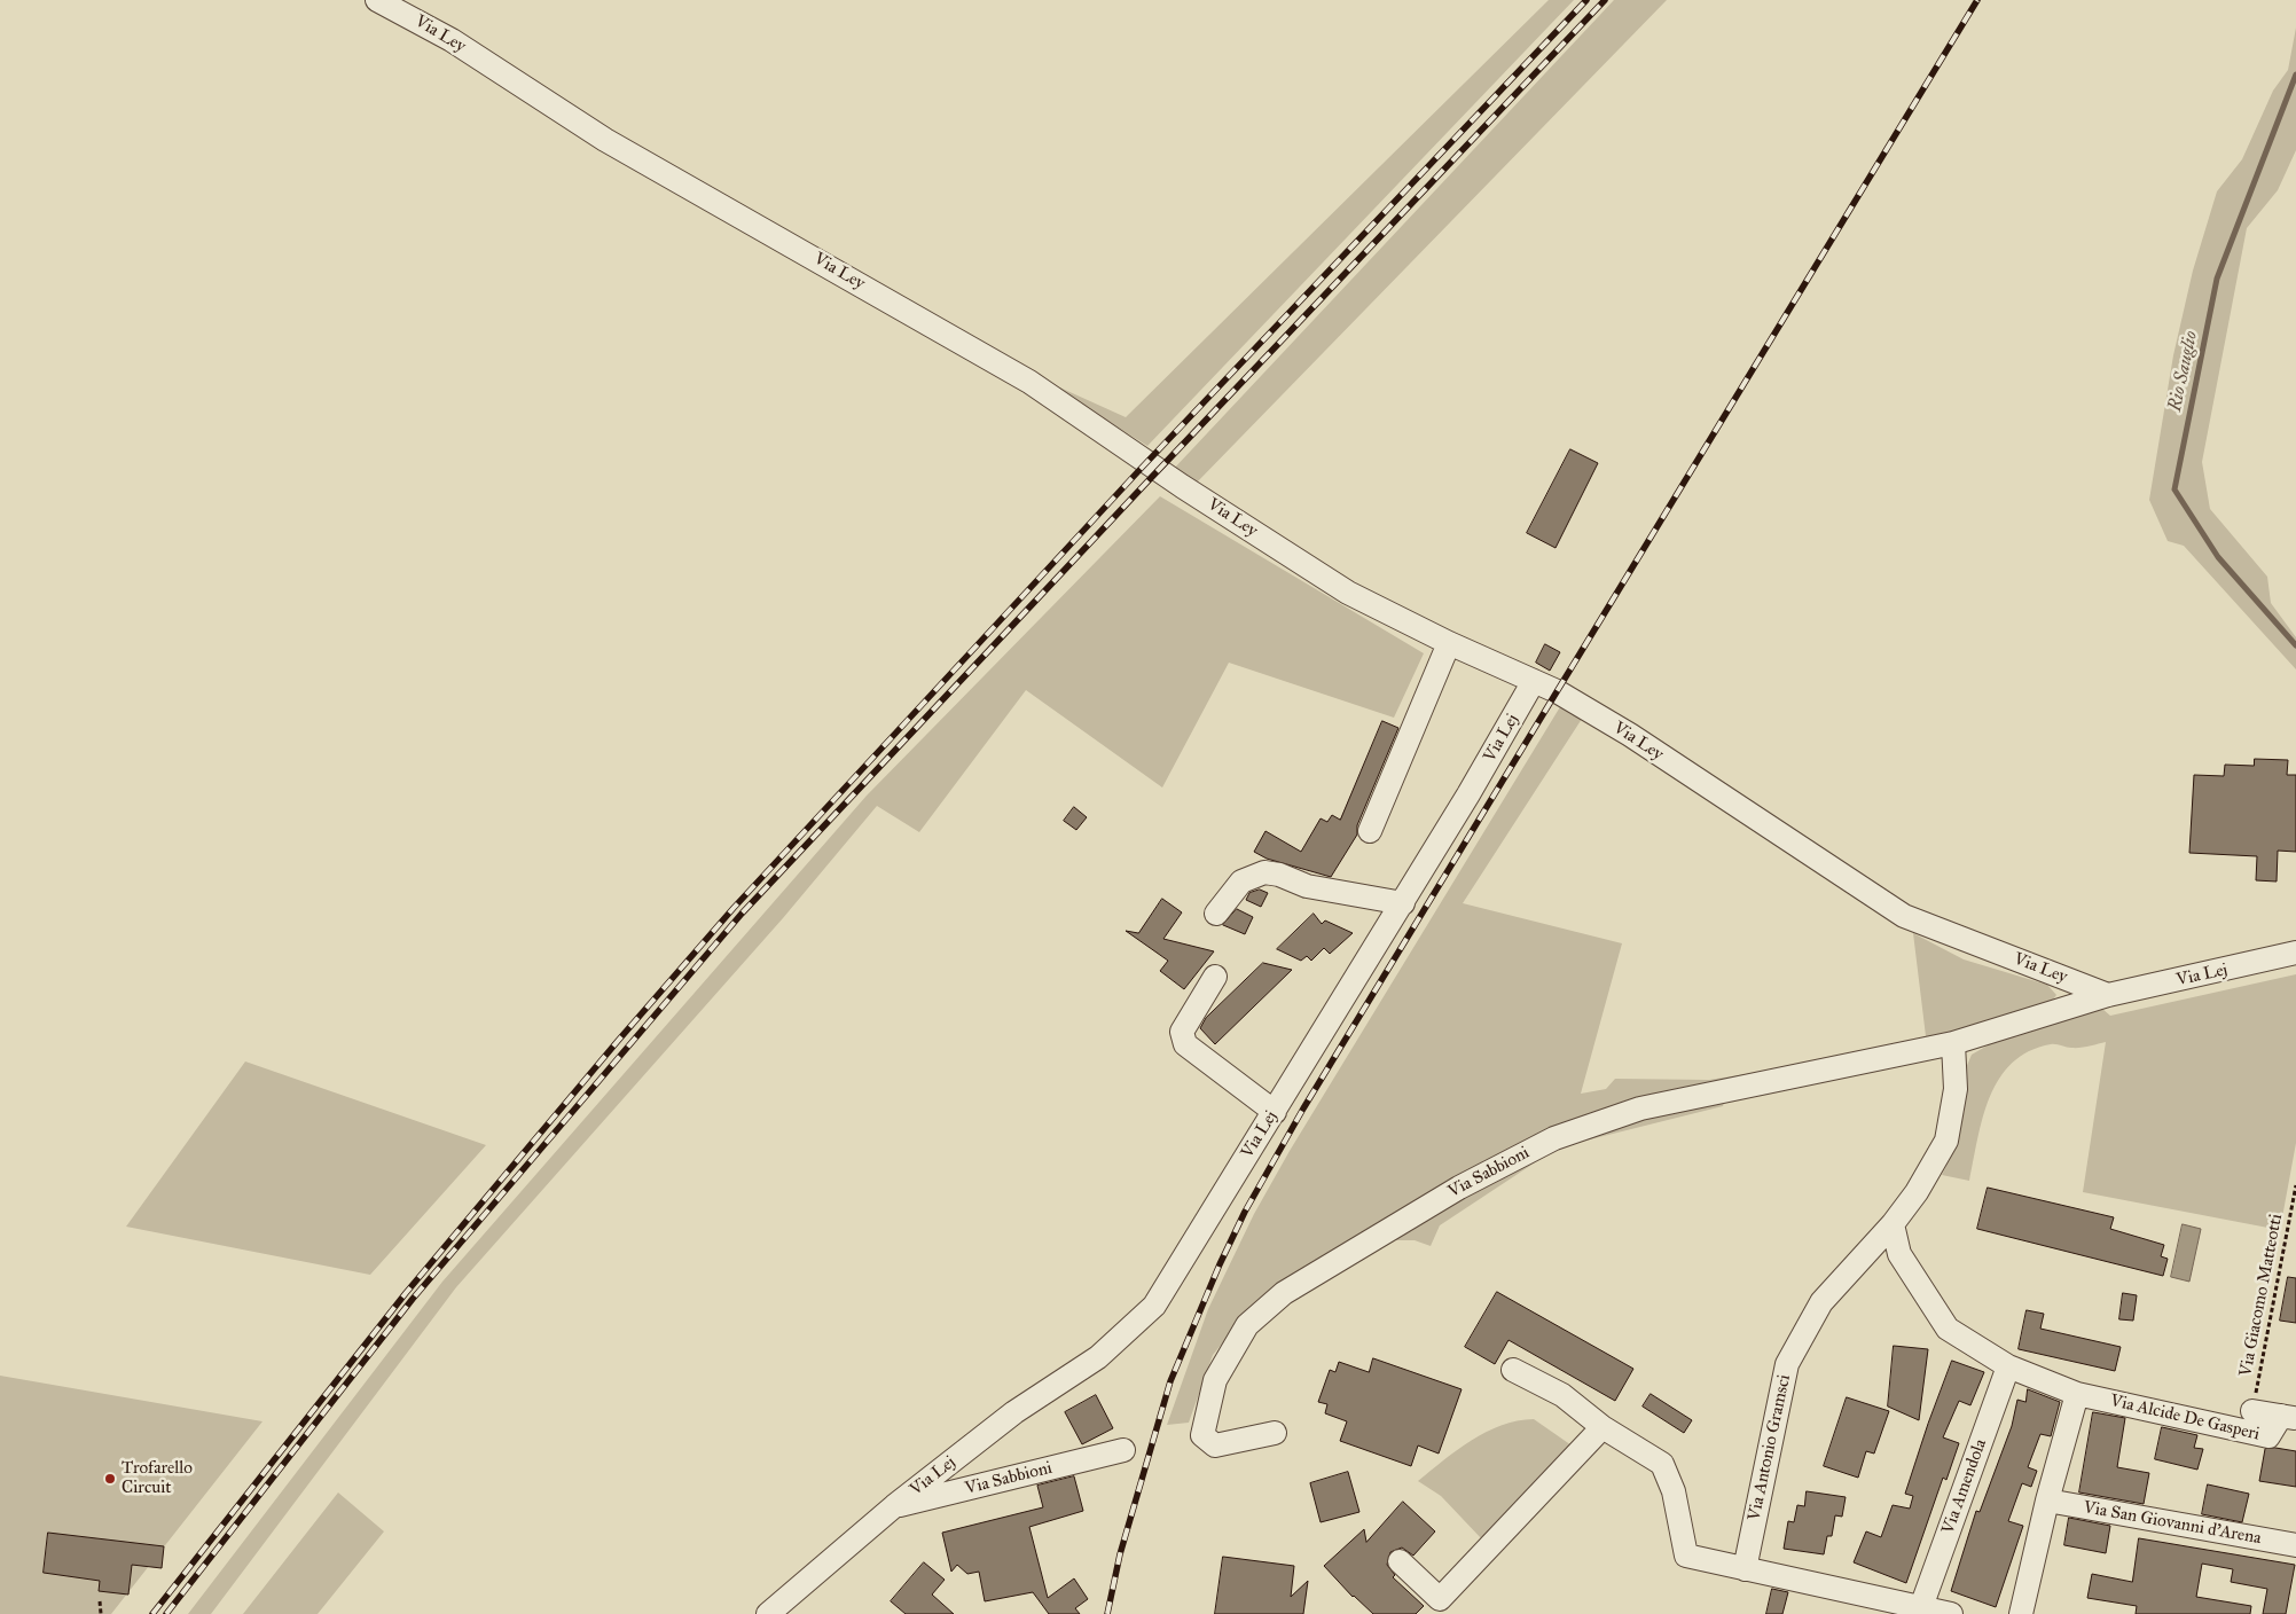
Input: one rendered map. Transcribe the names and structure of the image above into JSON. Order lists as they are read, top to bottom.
{
  "streets": {
    "street": [
      "Via Ley",
      "Via Lej",
      "Via Sabbioni",
      "Via Alcide De Gasperi",
      "Via Antonio Gramsci",
      "Via Amendola",
      "Via San Giovanni d'Arena"
    ],
    "path": ["Via Giacomo Matteotti"]
  },
  "crossings": [
    ["Via Ley", "Via Lej"],
    ["Via Lej", "Via Sabbioni"],
    ["Via Giacomo Matteotti", "Via Alcide De Gasperi"]
  ],
  "water": ["Rio Sauglio"],
  "places": ["Trofarello Circuit"]
}
